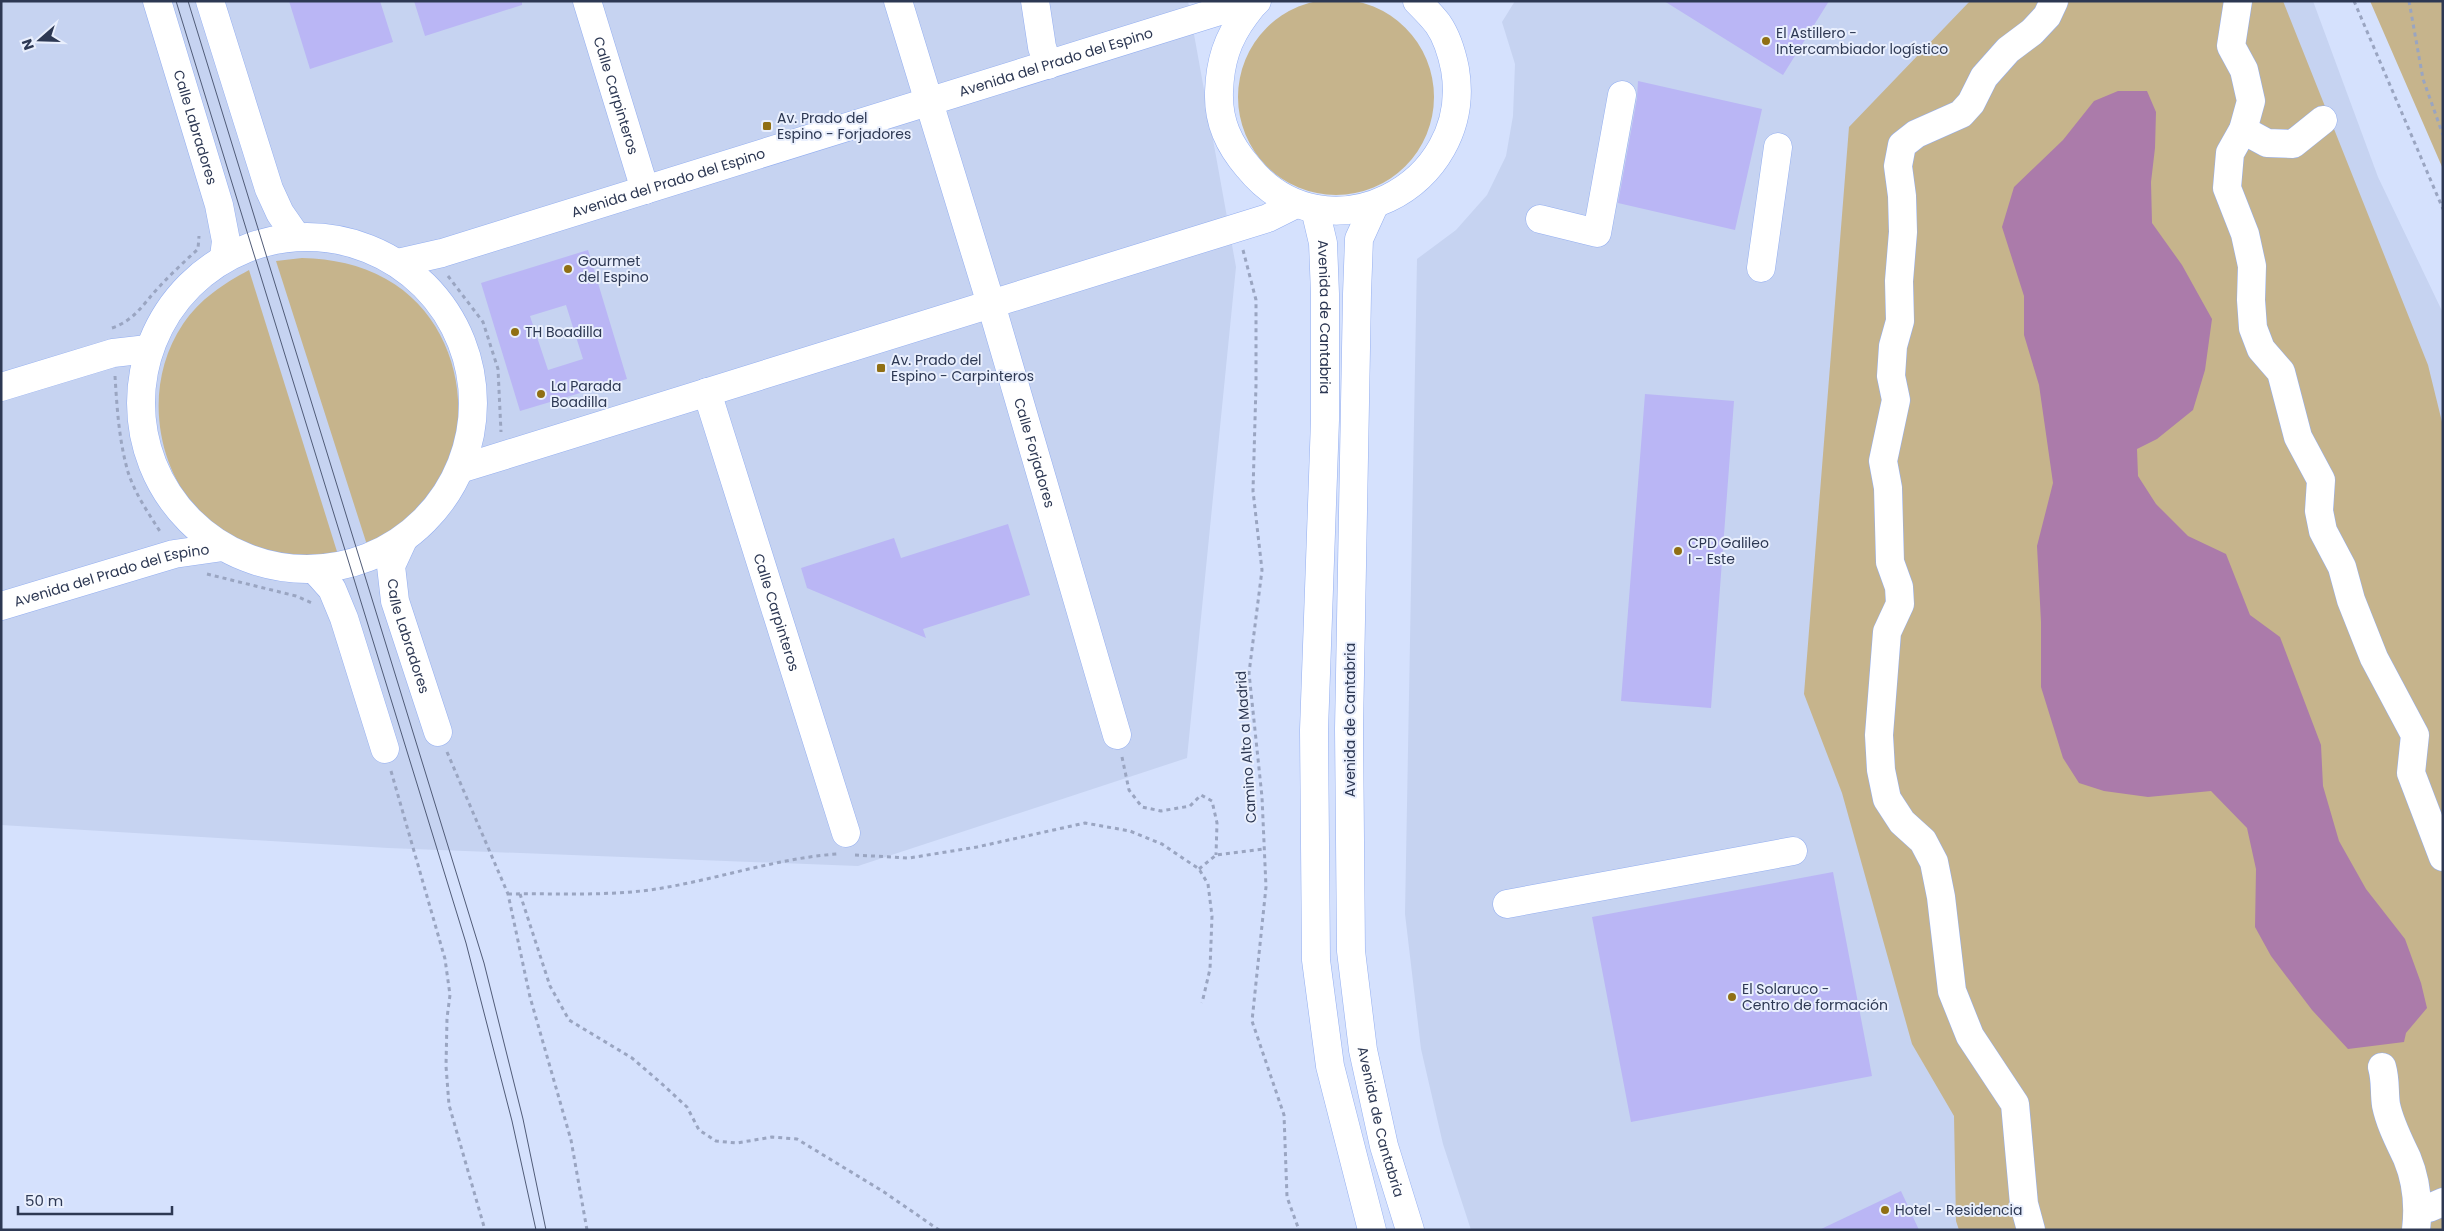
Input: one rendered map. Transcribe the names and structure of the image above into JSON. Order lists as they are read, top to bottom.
{
  "streets": {
    "street": [
      "Avenida del Prado del Espino",
      "Calle Carpinteros",
      "Calle Labradores",
      "Avenida de Cantabria",
      "Calle Forjadores"
    ],
    "path": ["Camino Alto a Madrid"]
  },
  "crossings": [
    ["Avenida del Prado del Espino", "Calle Carpinteros"],
    ["Avenida del Prado del Espino", "Calle Forjadores"]
  ],
  "places": {
    "other": [
      "El Astillero - Intercambiador logístico",
      "Gourmet del Espino",
      "TH Boadilla",
      "La Parada Boadilla",
      "CPD Galileo I - Este",
      "El Solaruco - Centro de formación",
      "Hotel - Residencia"
    ],
    "transit": ["Av. Prado del Espino - Forjadores", "Av. Prado del Espino - Carpinteros"]
  },
  "scale_bar": "50 m",
  "north": "left"
}
